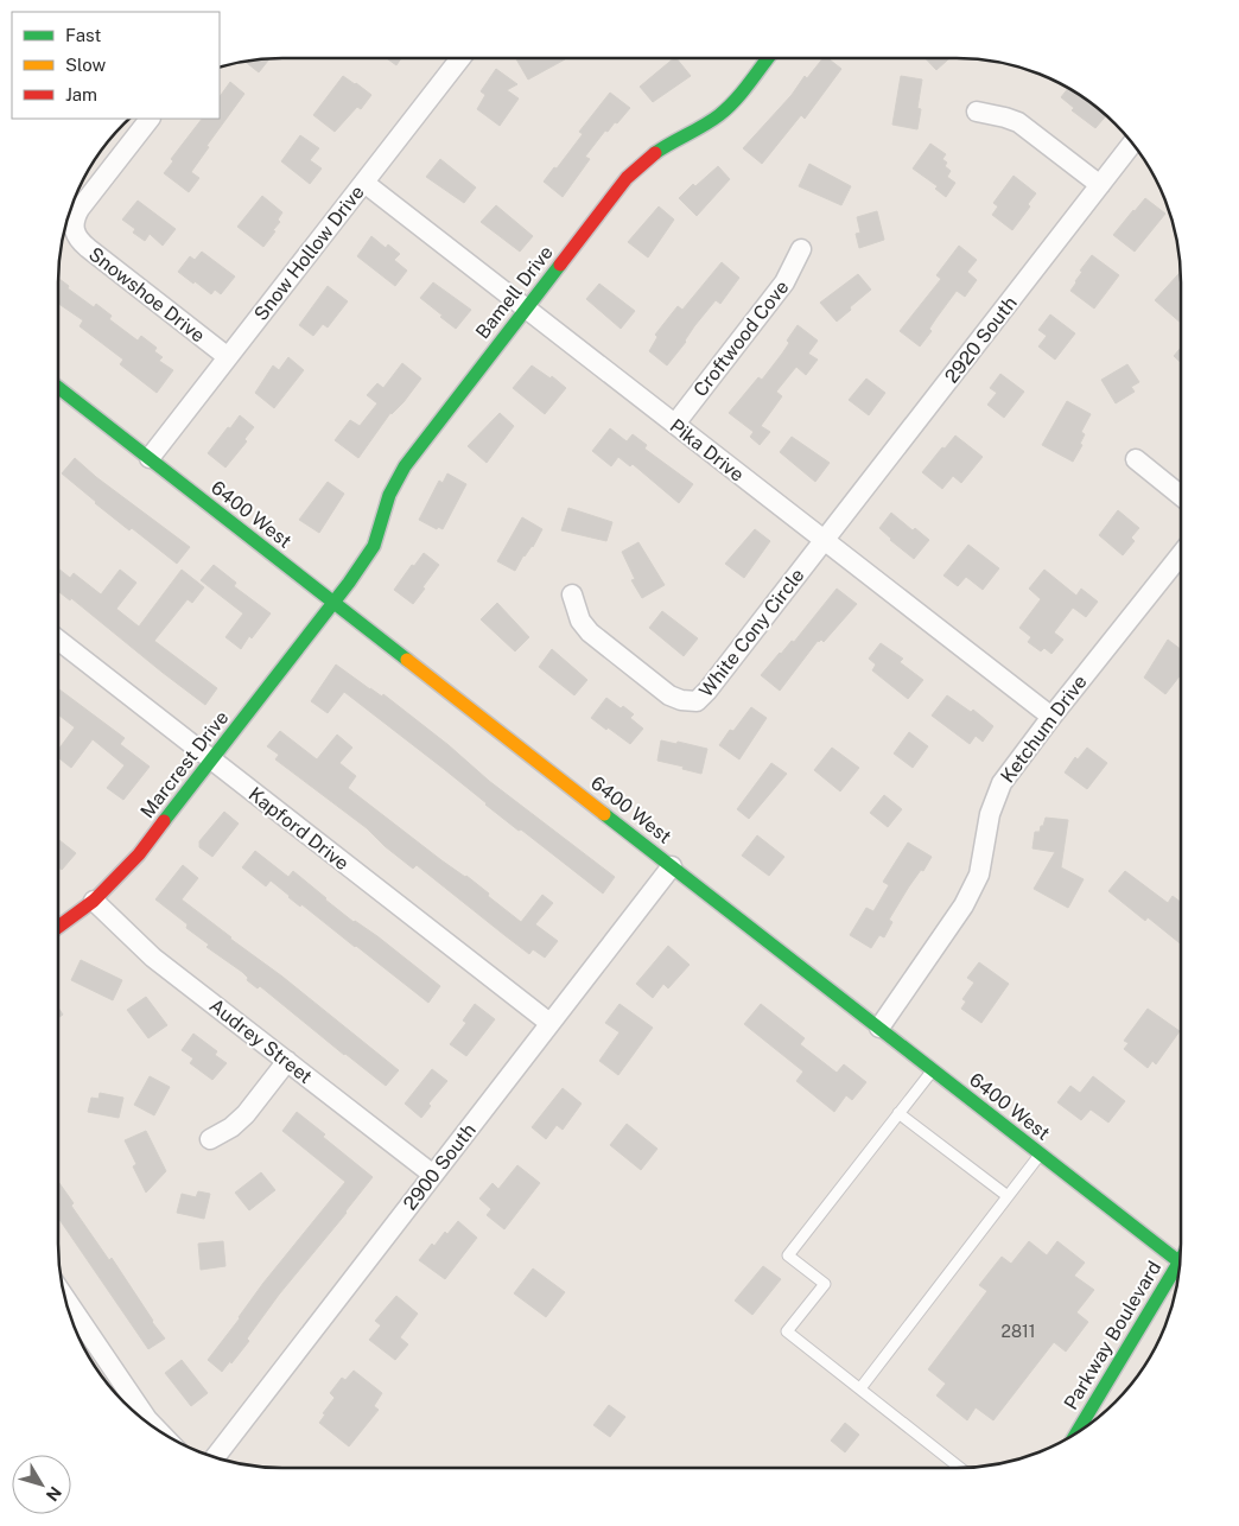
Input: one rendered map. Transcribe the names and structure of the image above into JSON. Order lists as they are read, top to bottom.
{
  "streets": {
    "street": [
      "Snow Hollow Drive",
      "Bamell Drive",
      "Snowshoe Drive",
      "Croftwood Cove",
      "2920 South",
      "Pika Drive",
      "6400 West",
      "White Cony Circle",
      "Ketchum Drive",
      "Marcrest Drive",
      "Kapford Drive",
      "Audrey Street",
      "2900 South",
      "Parkway Boulevard"
    ]
  },
  "crossings": [
    ["Snow Hollow Drive", "Snowshoe Drive"],
    ["Snow Hollow Drive", "Pika Drive"],
    ["Snow Hollow Drive", "6400 West"],
    ["Bamell Drive", "Pika Drive"],
    ["Bamell Drive", "6400 West"],
    ["Bamell Drive", "Marcrest Drive"],
    ["Croftwood Cove", "Pika Drive"],
    ["2920 South", "Pika Drive"],
    ["2920 South", "White Cony Circle"],
    ["Pika Drive", "White Cony Circle"],
    ["Pika Drive", "Ketchum Drive"],
    ["6400 West", "Ketchum Drive"],
    ["6400 West", "Marcrest Drive"],
    ["6400 West", "2900 South"],
    ["Marcrest Drive", "Kapford Drive"],
    ["Marcrest Drive", "Audrey Street"],
    ["Kapford Drive", "2900 South"],
    ["Audrey Street", "2900 South"]
  ],
  "house_numbers": ["2811"],
  "legend": ["Fast", "Slow", "Jam"],
  "north": "bottom right"
}
